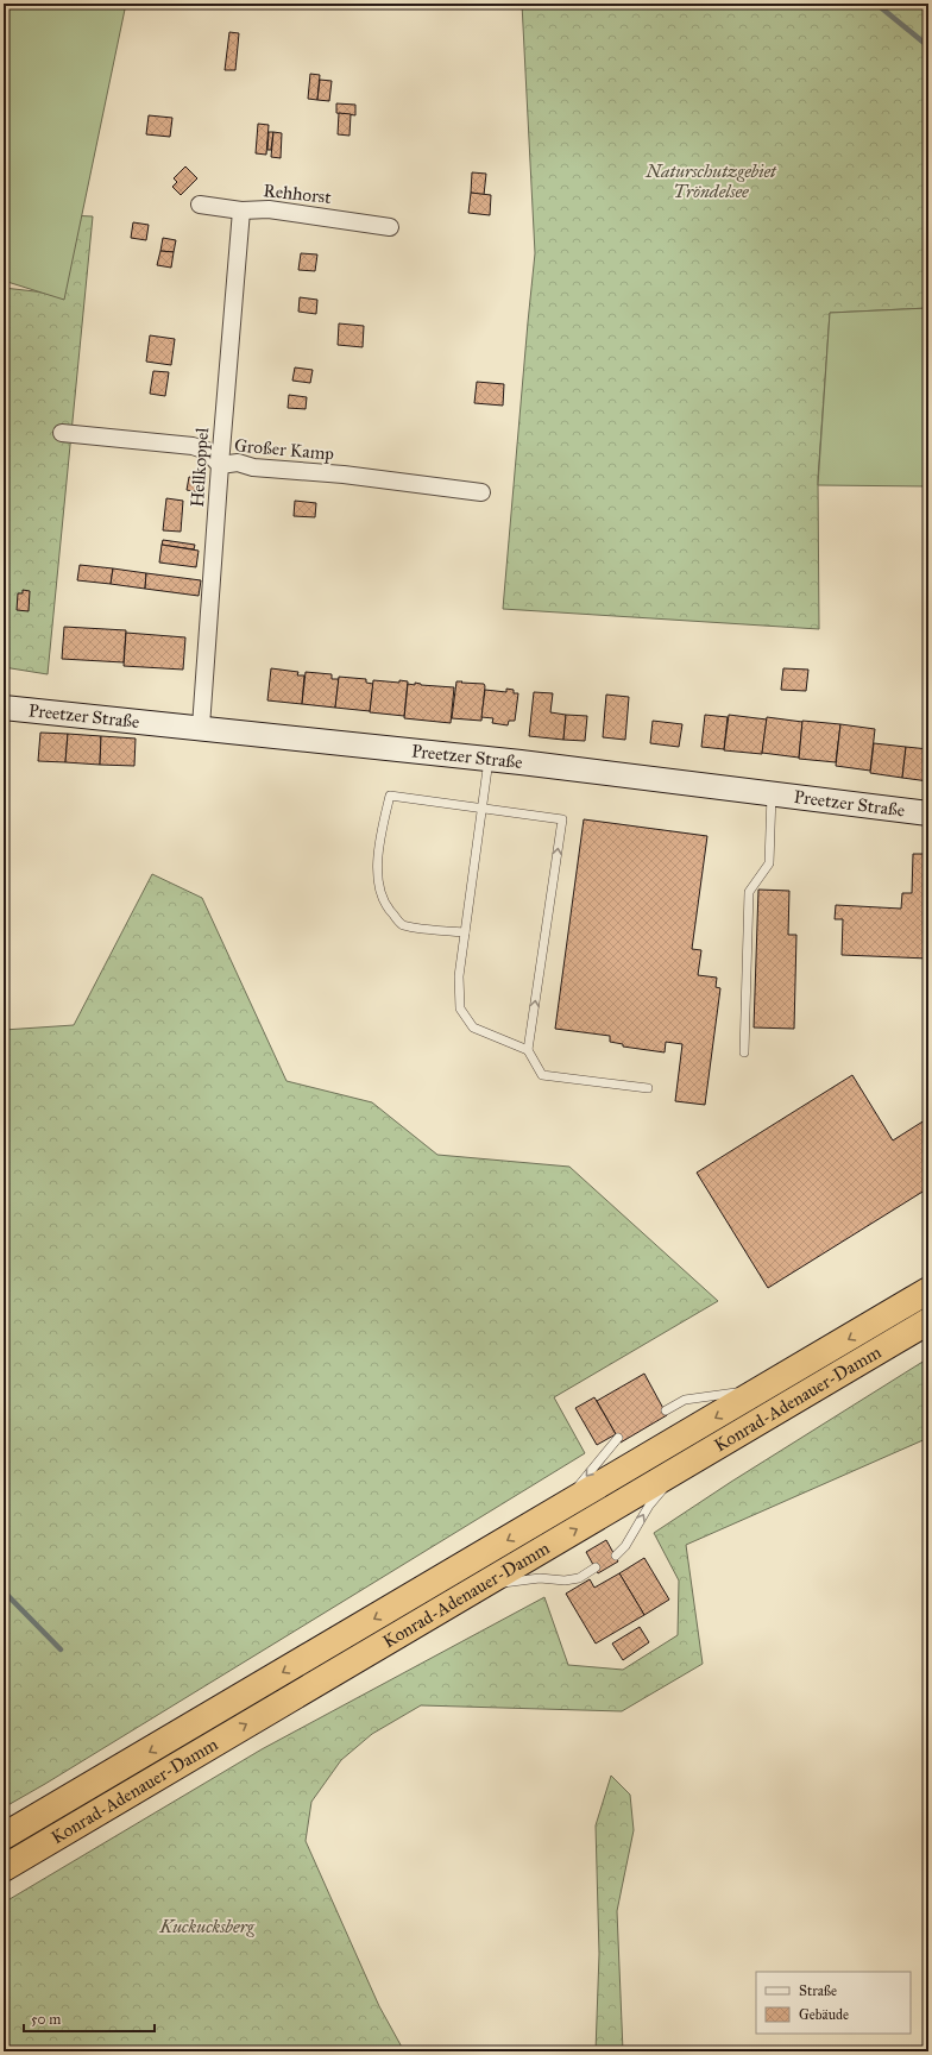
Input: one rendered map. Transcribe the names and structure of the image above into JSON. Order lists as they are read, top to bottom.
{
  "streets": {
    "highway": ["Konrad-Adenauer-Damm"],
    "street": [
      "Rehhorst",
      "Großer Kamp",
      "Hellkoppel",
      "Preetzer Straße"
    ]
  },
  "crossings": [
    ["Rehhorst", "Hellkoppel"],
    ["Großer Kamp", "Hellkoppel"],
    ["Hellkoppel", "Preetzer Straße"]
  ],
  "parks": ["Naturschutzgebiet Tröndelsee", "Kuckucksberg"],
  "legend": ["Straße", "Gebäude"],
  "scale_bar": "50 m"
}
